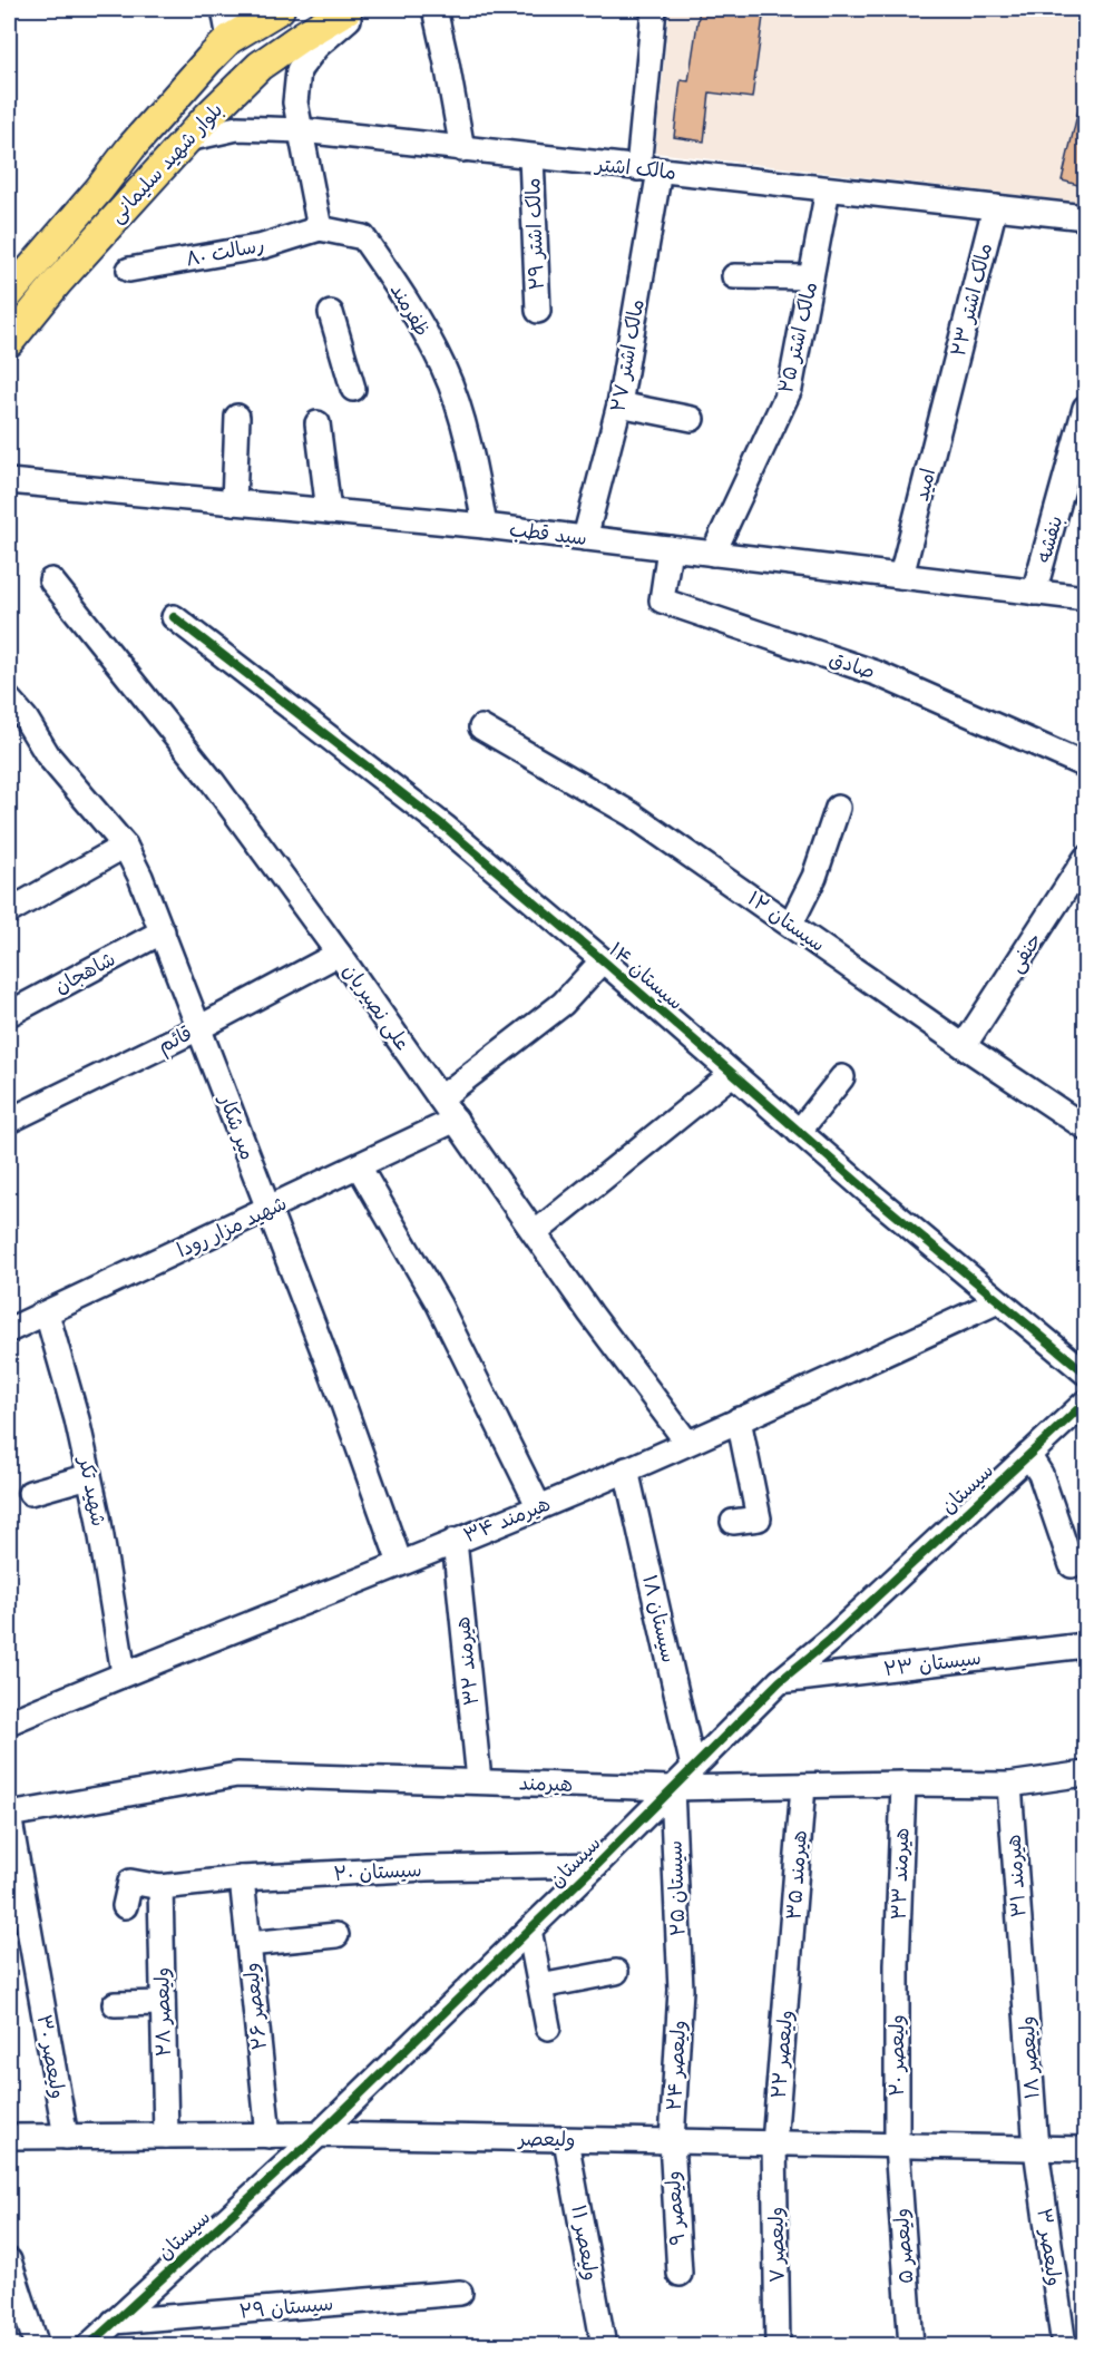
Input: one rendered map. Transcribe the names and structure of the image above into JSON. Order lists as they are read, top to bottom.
{
  "streets": {
    "main road": ["بلوار شهید سلیمانی"],
    "street": [
      "مالک اشتر",
      "مالک اشتر ۲۹",
      "رسالت ۸۰",
      "مالک اشتر ۲۳",
      "ظفرمند",
      "مالک اشتر ۲۵",
      "مالک اشتر ۲۷",
      "امید",
      "سید قطب",
      "بنفشه",
      "صادق",
      "سیستان ۱۲",
      "حنفی",
      "شاهجان",
      "سیستان ۱۴",
      "علی نصیریان",
      "قائم",
      "میر شکار",
      "شهید مزار رودا",
      "سیستان",
      "شهید تکر",
      "هیرمند ۳۴",
      "سیستان ۱۸",
      "هیرمند ۳۲",
      "سیستان ۲۳",
      "هیرمند",
      "سیستان ۲۰",
      "هیرمند ۳۳",
      "هیرمند ۳۵",
      "هیرمند ۳۱",
      "سیستان ۲۵",
      "ولیعصر ۲۶",
      "ولیعصر ۲۸",
      "ولیعصر ۲۲",
      "ولیعصر ۲۰",
      "ولیعصر ۳۰",
      "ولیعصر ۱۸",
      "ولیعصر ۲۴",
      "ولیعصر",
      "ولیعصر ۹",
      "ولیعصر ۱۱",
      "ولیعصر ۷",
      "ولیعصر ۵",
      "ولیعصر ۳",
      "سیستان ۲۹"
    ]
  },
  "crossings": [
    ["بلوار شهید سلیمانی", "مالک اشتر"],
    ["مالک اشتر", "مالک اشتر ۲۹"],
    ["مالک اشتر", "مالک اشتر ۲۳"],
    ["مالک اشتر", "مالک اشتر ۲۵"],
    ["مالک اشتر", "مالک اشتر ۲۷"],
    ["رسالت ۸۰", "ظفرمند"],
    ["مالک اشتر ۲۳", "امید"],
    ["ظفرمند", "سید قطب"],
    ["مالک اشتر ۲۵", "سید قطب"],
    ["مالک اشتر ۲۷", "سید قطب"],
    ["امید", "سید قطب"],
    ["سید قطب", "بنفشه"],
    ["سید قطب", "صادق"],
    ["سیستان ۱۲", "حنفی"],
    ["شاهجان", "میر شکار"],
    ["سیستان ۱۴", "هیرمند ۳۴"],
    ["علی نصیریان", "قائم"],
    ["علی نصیریان", "شهید مزار رودا"],
    ["علی نصیریان", "هیرمند ۳۴"],
    ["قائم", "میر شکار"],
    ["میر شکار", "شهید مزار رودا"],
    ["میر شکار", "هیرمند ۳۴"],
    ["شهید مزار رودا", "شهید تکر"],
    ["سیستان", "سیستان ۱۸"],
    ["سیستان", "سیستان ۲۳"],
    ["سیستان", "هیرمند"],
    ["سیستان", "سیستان ۲۰"],
    ["سیستان", "سیستان ۲۵"],
    ["سیستان", "ولیعصر"],
    ["سیستان", "سیستان ۲۹"],
    ["شهید تکر", "هیرمند ۳۴"],
    ["هیرمند ۳۴", "سیستان ۱۸"],
    ["هیرمند ۳۴", "هیرمند ۳۲"],
    ["هیرمند ۳۲", "هیرمند"],
    ["هیرمند", "هیرمند ۳۳"],
    ["هیرمند", "هیرمند ۳۵"],
    ["هیرمند", "هیرمند ۳۱"],
    ["هیرمند", "سیستان ۲۵"],
    ["هیرمند", "ولیعصر ۳۰"],
    ["سیستان ۲۰", "ولیعصر ۲۶"],
    ["سیستان ۲۰", "ولیعصر ۲۸"],
    ["هیرمند ۳۳", "ولیعصر ۲۰"],
    ["هیرمند ۳۵", "ولیعصر ۲۲"],
    ["هیرمند ۳۱", "ولیعصر ۱۸"],
    ["سیستان ۲۵", "ولیعصر ۲۴"],
    ["ولیعصر ۲۶", "ولیعصر"],
    ["ولیعصر ۲۸", "ولیعصر"],
    ["ولیعصر ۲۲", "ولیعصر"],
    ["ولیعصر ۲۲", "ولیعصر ۷"],
    ["ولیعصر ۲۰", "ولیعصر"],
    ["ولیعصر ۲۰", "ولیعصر ۵"],
    ["ولیعصر ۳۰", "ولیعصر"],
    ["ولیعصر ۱۸", "ولیعصر"],
    ["ولیعصر ۱۸", "ولیعصر ۳"],
    ["ولیعصر ۲۴", "ولیعصر"],
    ["ولیعصر ۲۴", "ولیعصر ۹"],
    ["ولیعصر", "ولیعصر ۹"],
    ["ولیعصر", "ولیعصر ۱۱"],
    ["ولیعصر", "ولیعصر ۷"],
    ["ولیعصر", "ولیعصر ۵"],
    ["ولیعصر", "ولیعصر ۳"]
  ]
}
